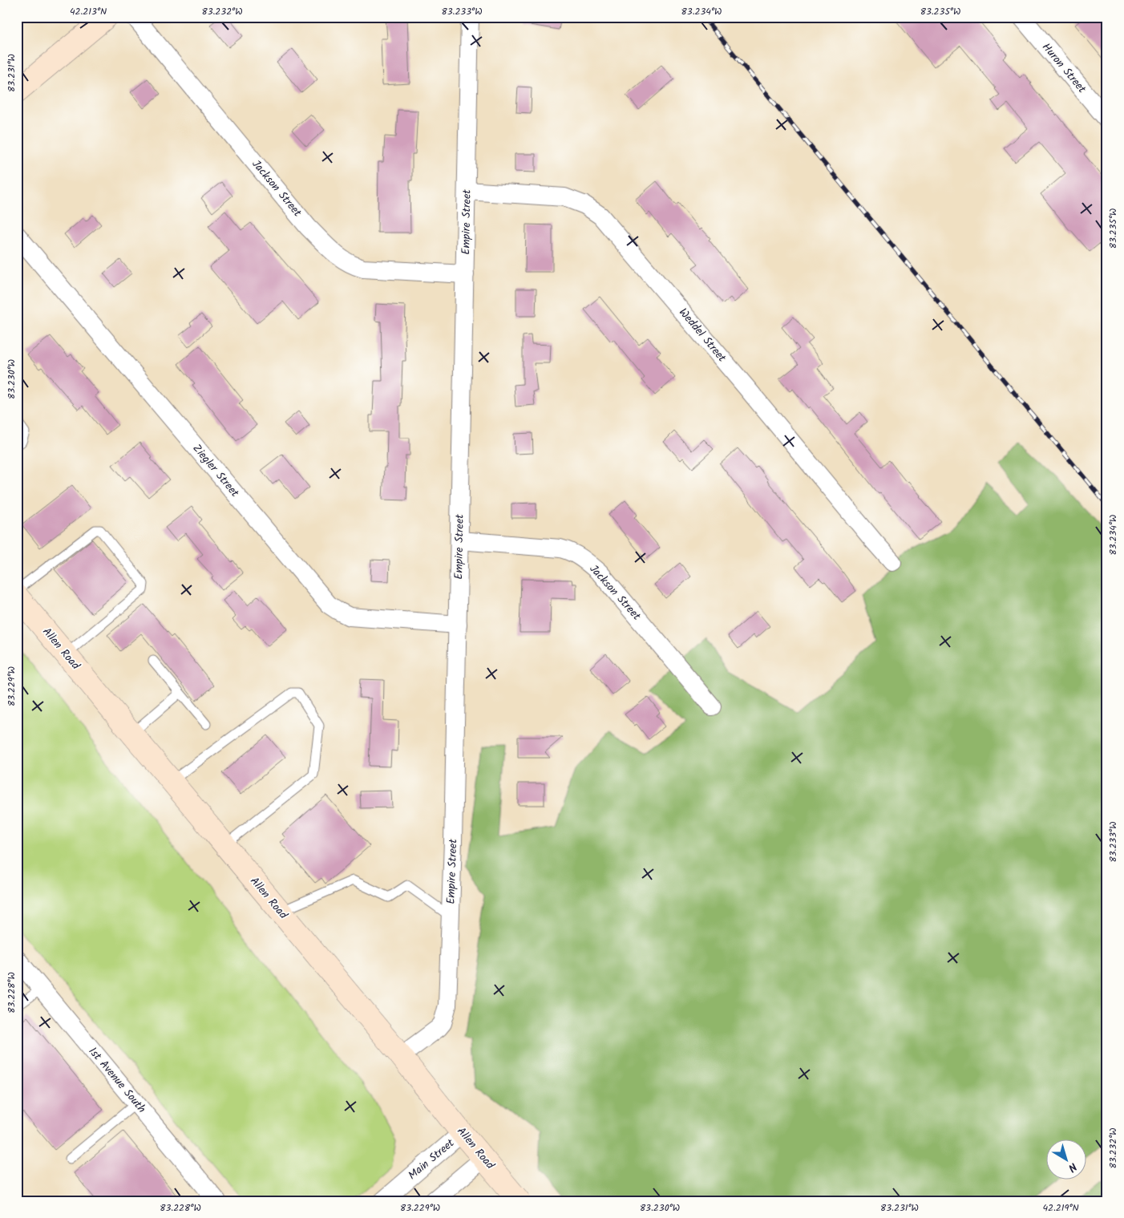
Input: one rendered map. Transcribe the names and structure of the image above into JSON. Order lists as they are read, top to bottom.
{
  "streets": {
    "main road": ["Allen Road"],
    "street": [
      "Huron Street",
      "Jackson Street",
      "Empire Street",
      "Weddel Street",
      "Ziegler Street",
      "1st Avenue South",
      "Main Street"
    ]
  },
  "crossings": [
    ["Jackson Street", "Empire Street"],
    ["Empire Street", "Weddel Street"],
    ["Empire Street", "Ziegler Street"],
    ["Empire Street", "Allen Road"],
    ["Allen Road", "Main Street"]
  ],
  "north": "bottom right",
  "coordinates": [
    "42.213°N",
    "83.232°W",
    "83.233°W",
    "83.234°W",
    "83.235°W",
    "83.231°W",
    "83.230°W",
    "83.229°W",
    "83.228°W",
    "42.219°N"
  ]
}
